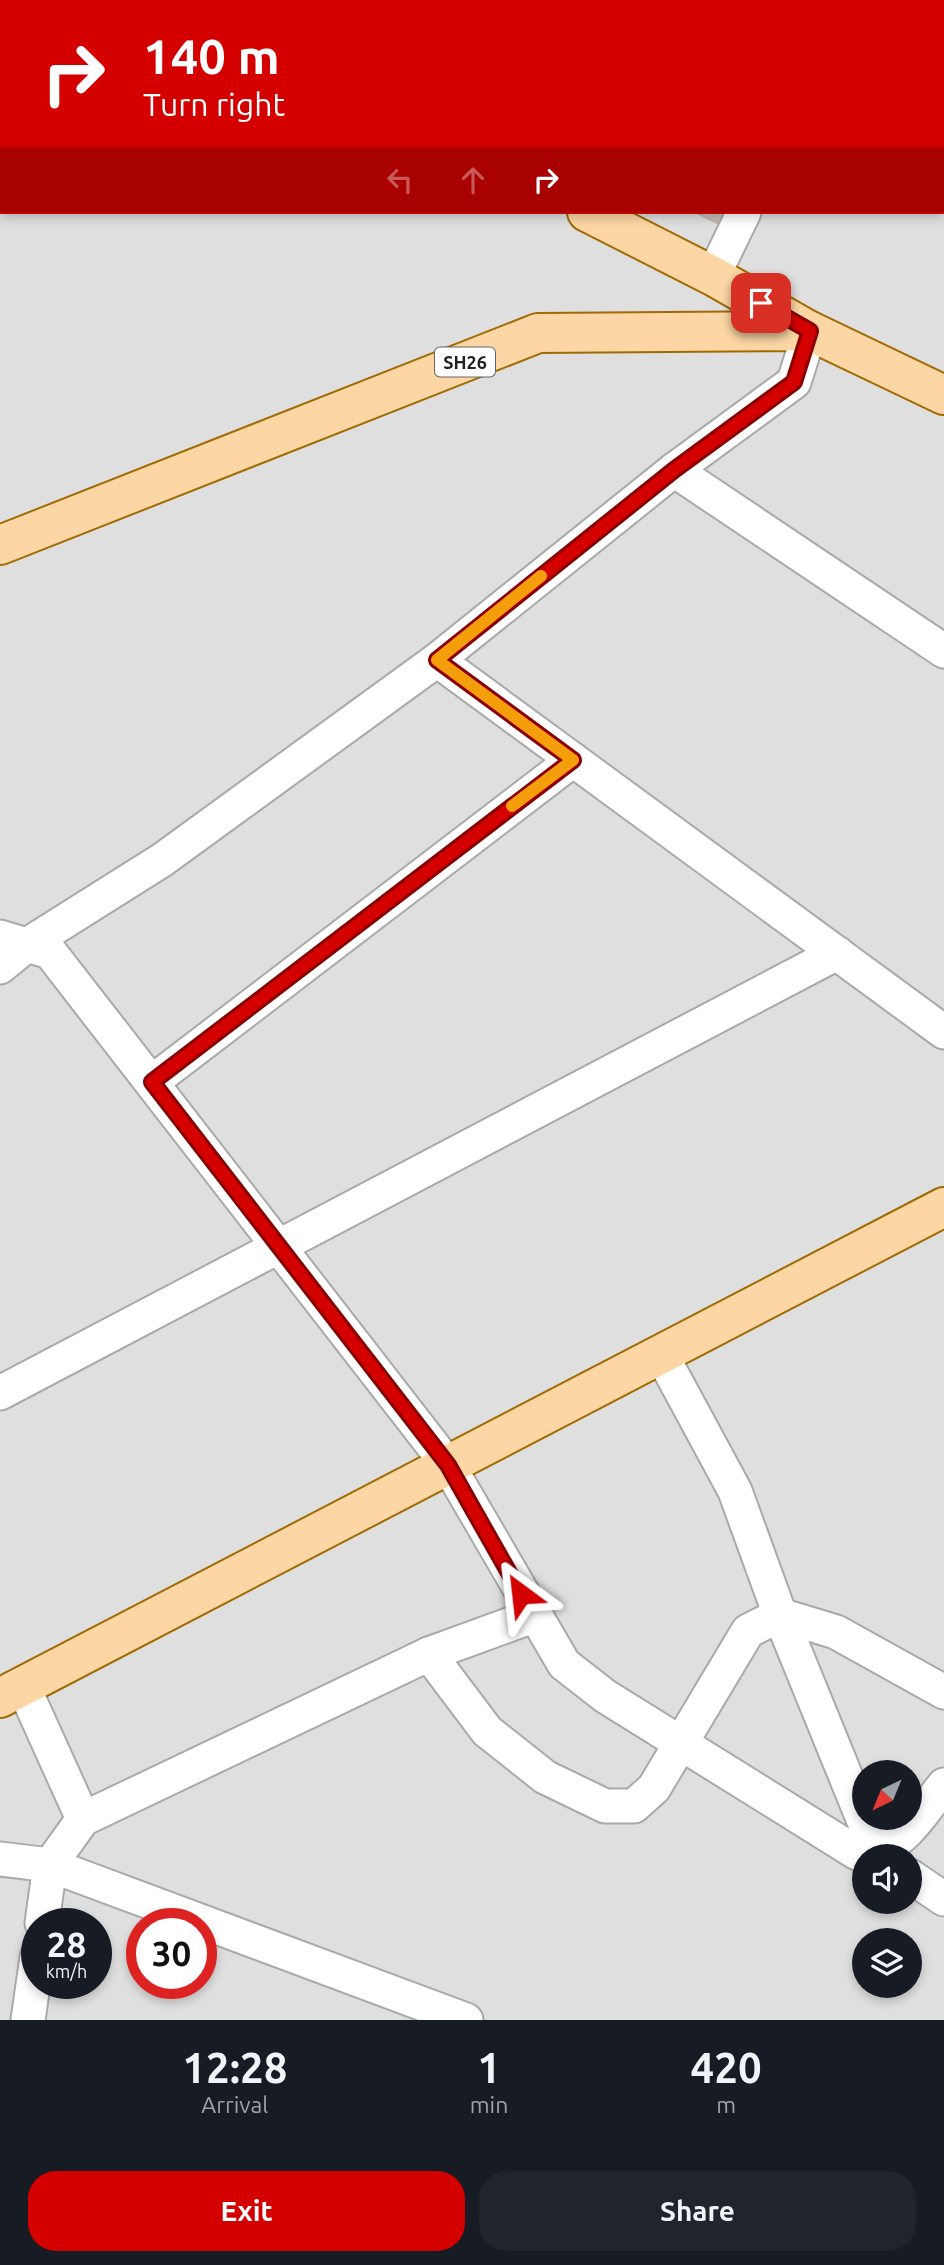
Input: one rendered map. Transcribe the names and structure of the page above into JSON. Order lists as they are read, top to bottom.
{
  "streets": {
    "main road": ["SH26"]
  },
  "north": "bottom left",
  "page": {
    "turn": ["140 m", "Turn right"],
    "speed": "28 km/h",
    "limit": "30",
    "eta": [
      "12:28",
      "Arrival",
      "1",
      "min",
      "420",
      "m"
    ],
    "buttons": ["Exit", "Share"]
  }
}
